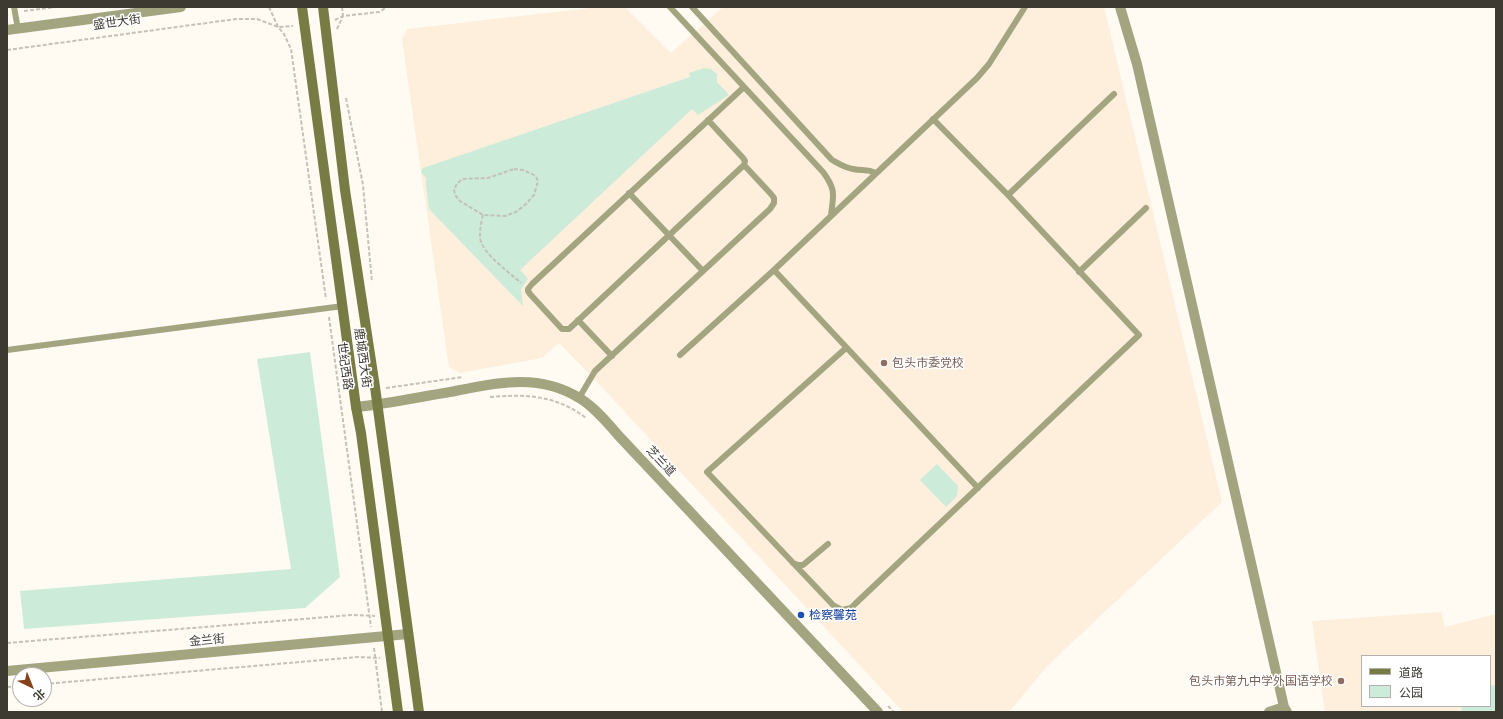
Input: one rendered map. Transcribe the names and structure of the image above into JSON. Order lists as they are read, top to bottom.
{
  "streets": {
    "main road": ["鹿城西大街"],
    "street": ["盛世大街", "芝兰道", "金兰街"],
    "path": ["世纪西路"]
  },
  "crossings": [
    ["盛世大街", "世纪西路"],
    ["鹿城西大街", "芝兰道"],
    ["鹿城西大街", "金兰街"],
    ["世纪西路", "金兰街"]
  ],
  "places": ["包头市委党校", "检察馨苑", "包头市第九中学外国语学校"],
  "legend": ["道路", "公园"],
  "north": "bottom right"
}
